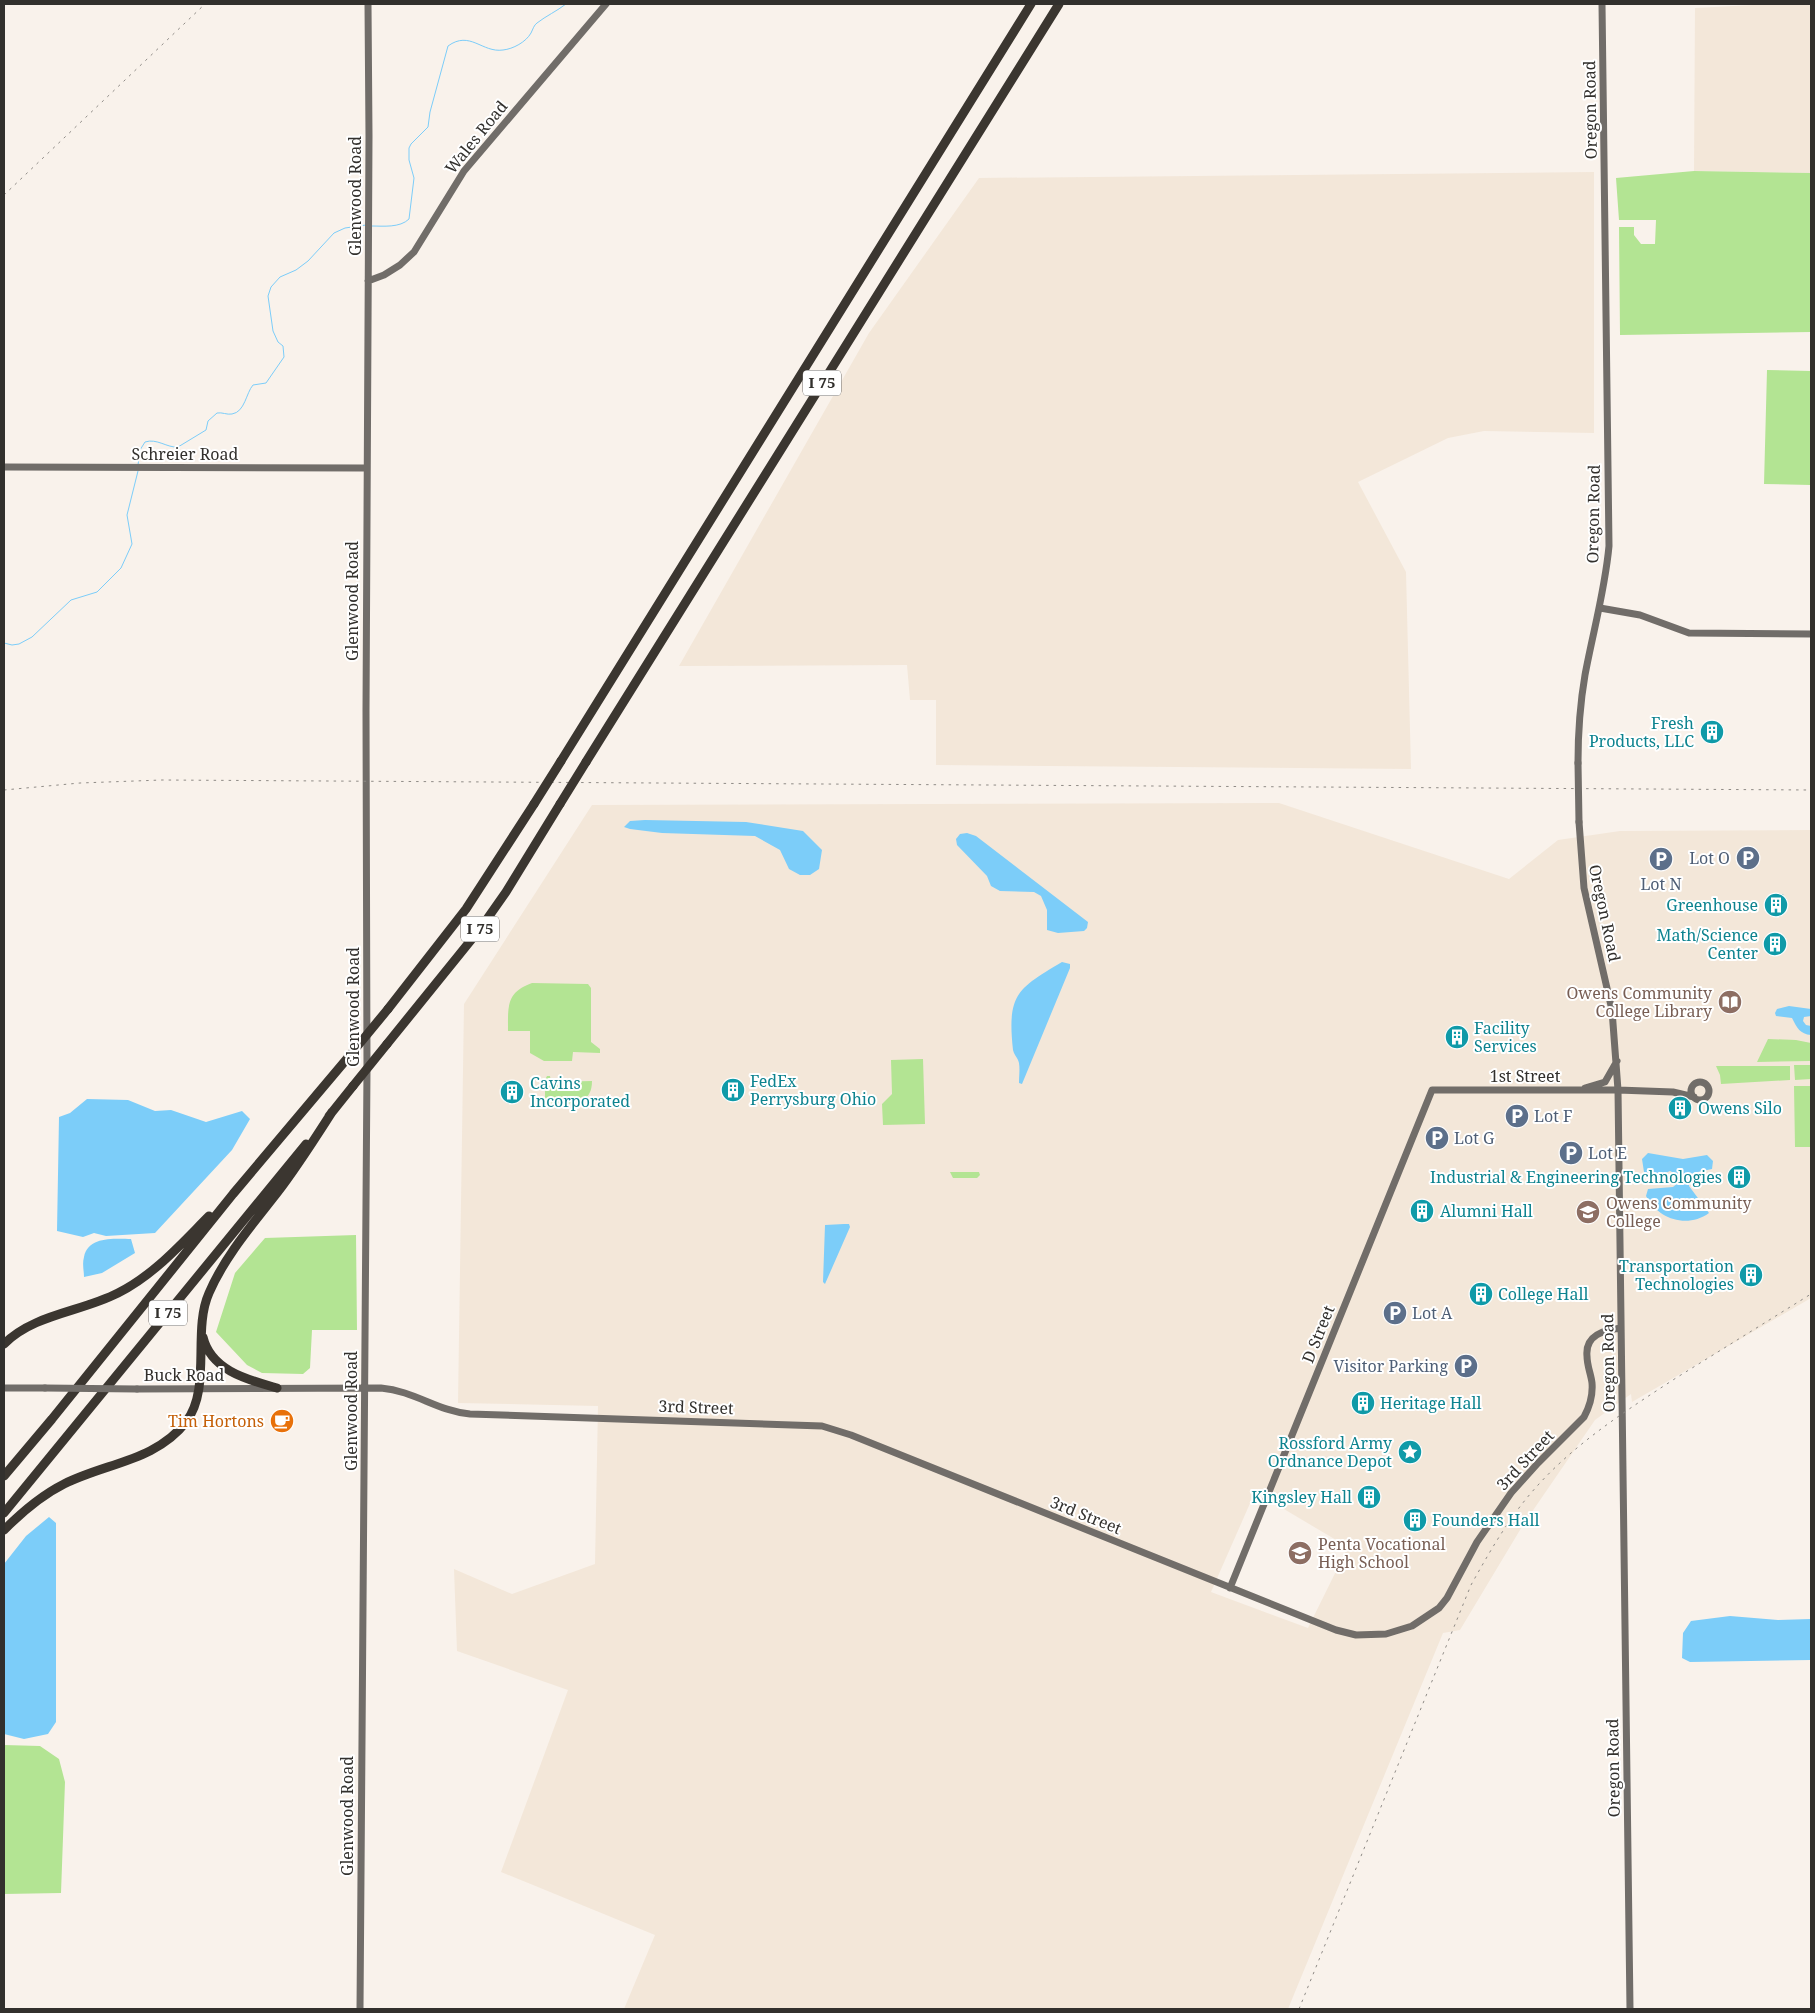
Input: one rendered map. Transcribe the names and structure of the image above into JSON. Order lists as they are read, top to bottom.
{
  "streets": {
    "highway": ["I 75"],
    "street": [
      "Oregon Road",
      "Wales Road",
      "Glenwood Road",
      "Schreier Road",
      "1st Street",
      "D Street",
      "Buck Road",
      "3rd Street"
    ]
  },
  "crossings": [
    ["Oregon Road", "1st Street"],
    ["Oregon Road", "3rd Street"],
    ["Wales Road", "Glenwood Road"],
    ["Glenwood Road", "Schreier Road"],
    ["Glenwood Road", "Buck Road"],
    ["Glenwood Road", "3rd Street"],
    ["1st Street", "D Street"],
    ["D Street", "3rd Street"],
    ["Buck Road", "3rd Street"]
  ],
  "places": {
    "building": [
      "Fresh Products, LLC",
      "Greenhouse",
      "Math/Science Center",
      "Facility Services",
      "FedEx Perrysburg Ohio",
      "Cavins Incorporated",
      "Owens Silo",
      "Industrial & Engineering Technologies",
      "Alumni Hall",
      "Transportation Technologies",
      "College Hall",
      "Heritage Hall",
      "Kingsley Hall",
      "Founders Hall"
    ],
    "parking": [
      "Lot O",
      "Lot N",
      "Lot F",
      "Lot G",
      "Lot E",
      "Lot A",
      "Visitor Parking"
    ],
    "library": ["Owens Community College Library"],
    "school or university": ["Owens Community College", "Penta Vocational High School"],
    "cafe": ["Tim Hortons"],
    "place": ["Rossford Army Ordnance Depot"]
  }
}
